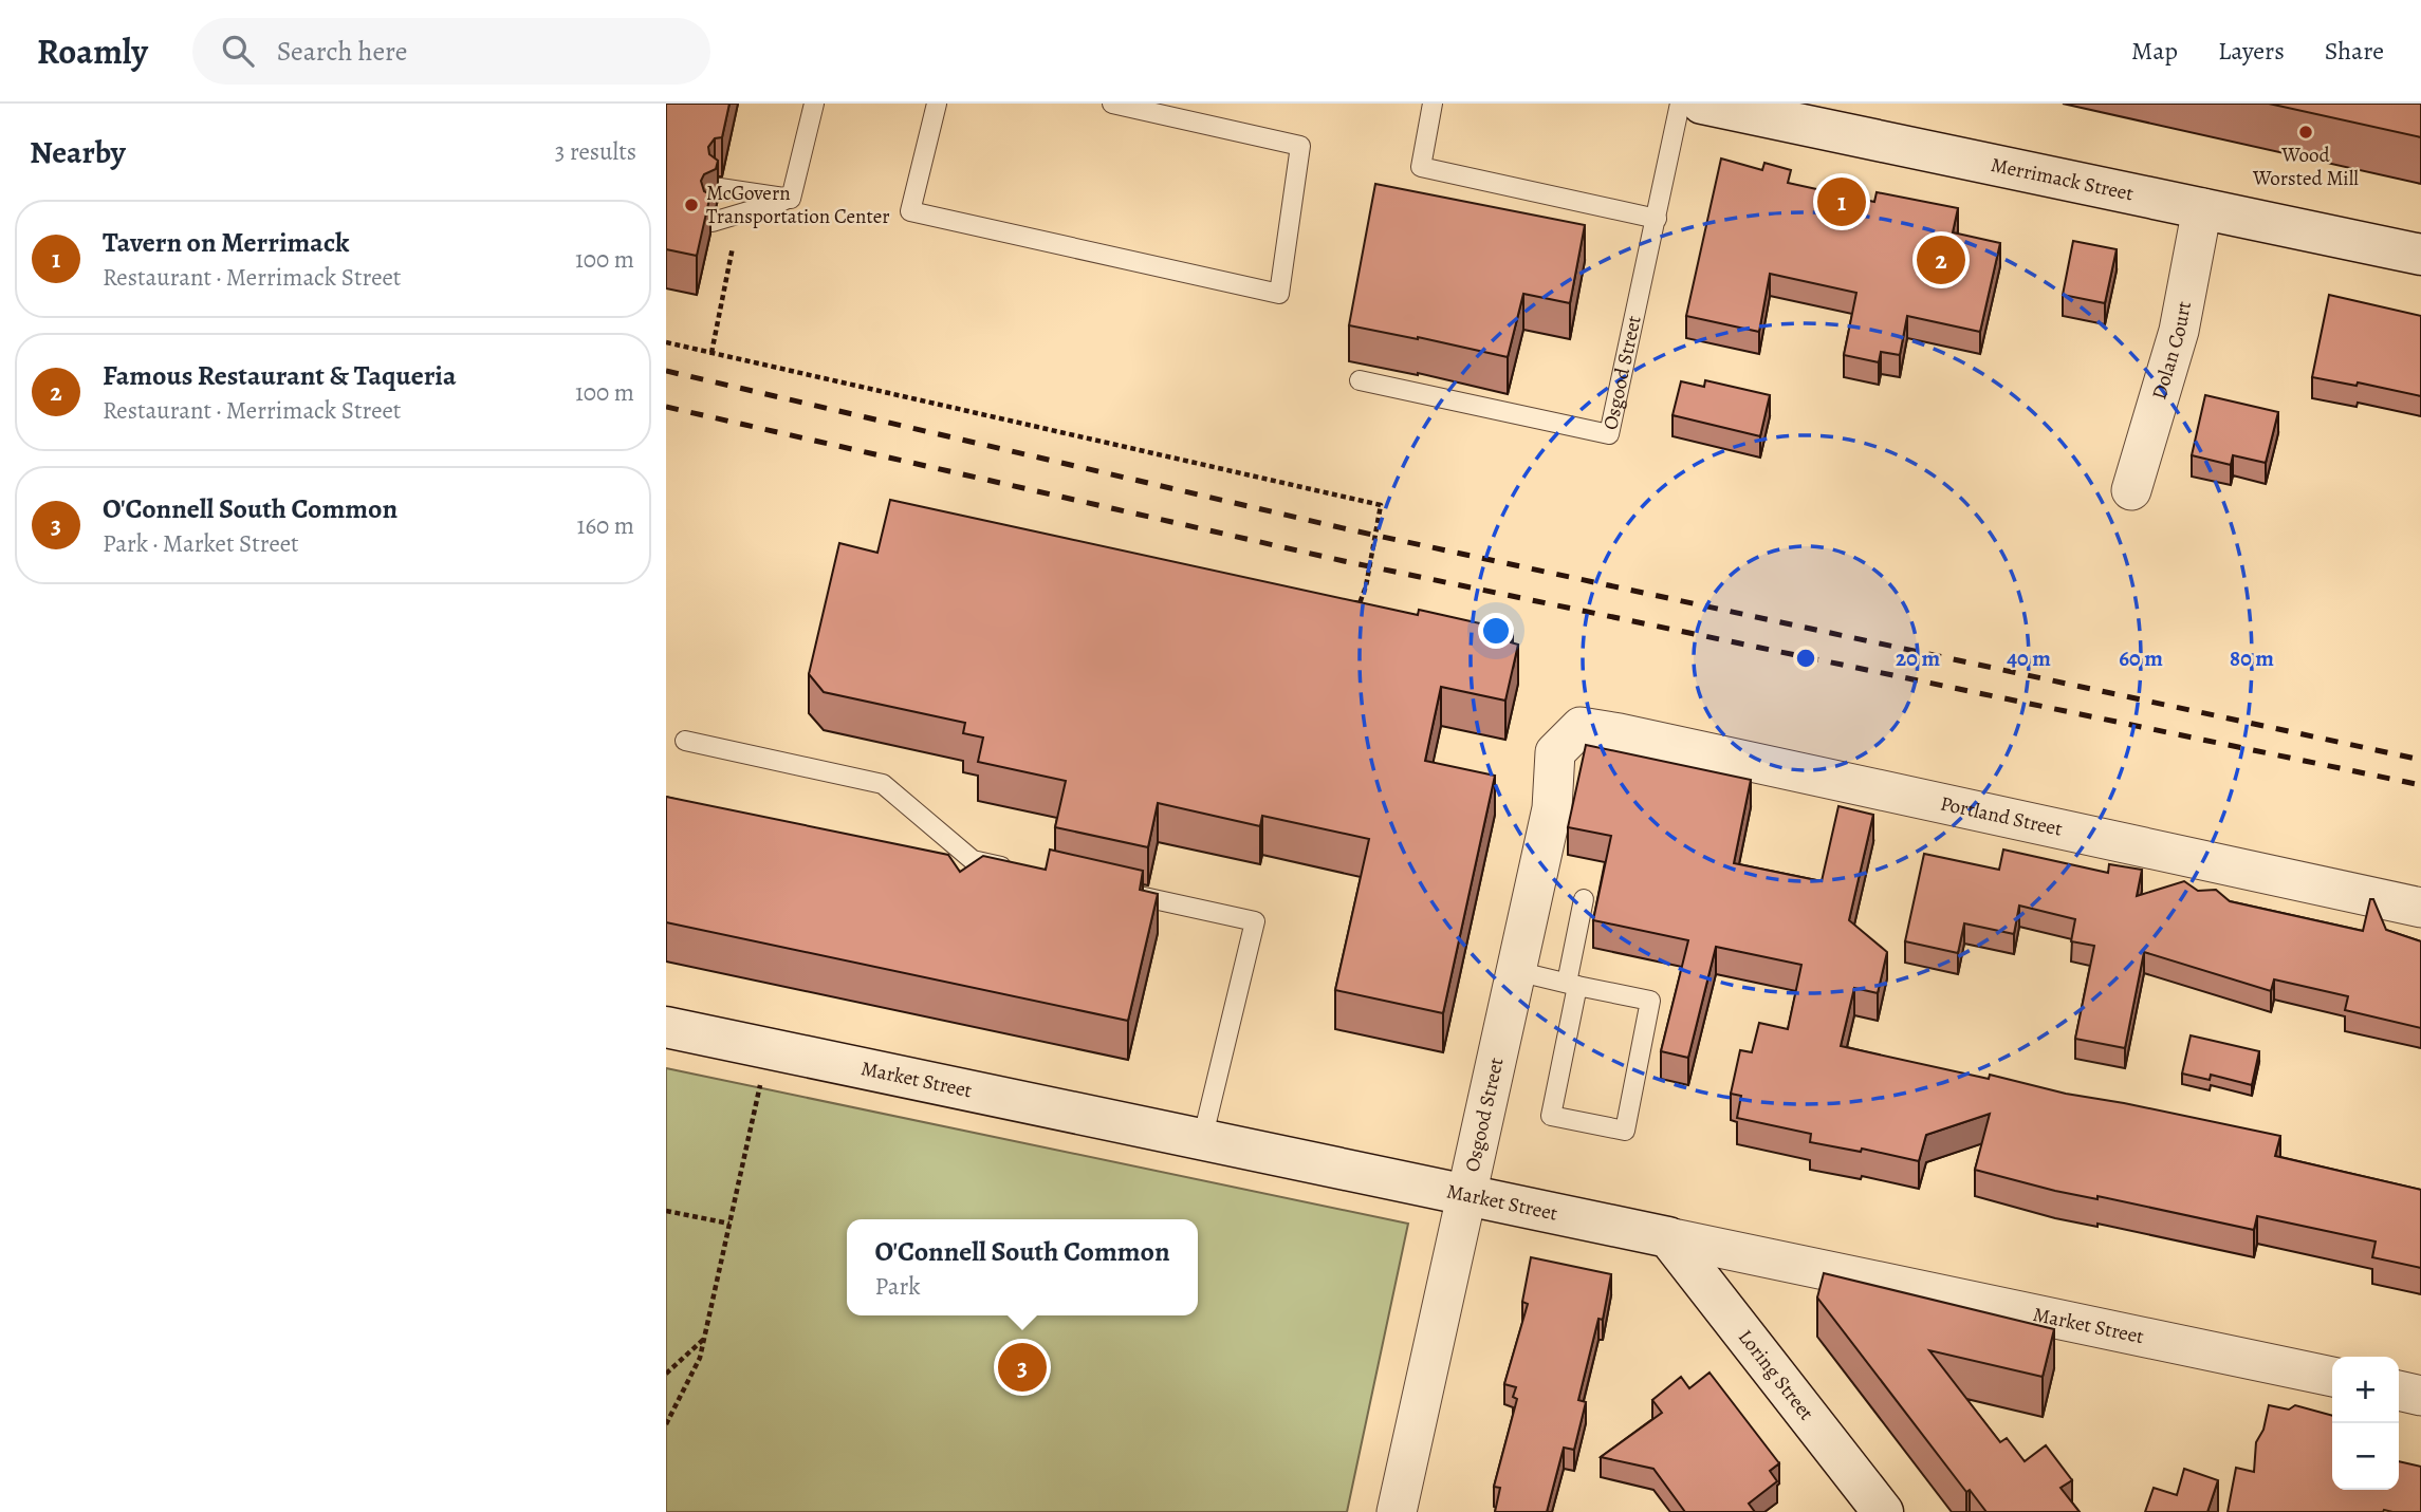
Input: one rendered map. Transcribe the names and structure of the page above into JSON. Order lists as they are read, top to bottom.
{
  "streets": {
    "street": [
      "Merrimack Street",
      "Dolan Court",
      "Osgood Street",
      "Portland Street",
      "Market Street",
      "Loring Street"
    ]
  },
  "crossings": [
    ["Merrimack Street", "Dolan Court"],
    ["Osgood Street", "Portland Street"],
    ["Osgood Street", "Market Street"],
    ["Market Street", "Loring Street"]
  ],
  "places": ["Wood Worsted Mill", "McGovern Transportation Center"],
  "page": {
    "header": "Roamly",
    "search": "Search here",
    "nav": ["Map", "Layers", "Share"],
    "heading": ["Nearby", "3 results"],
    "pins": ["1", "2", "3"],
    "list": [
      {
        "mark": "1",
        "name": "Tavern on Merrimack",
        "note": "Restaurant · Merrimack Street",
        "value": "100 m"
      },
      {
        "mark": "2",
        "name": "Famous Restaurant & Taqueria",
        "note": "Restaurant · Merrimack Street",
        "value": "100 m"
      },
      {
        "mark": "3",
        "name": "O'Connell South Common",
        "note": "Park · Market Street",
        "value": "160 m"
      }
    ],
    "popup": ["O'Connell South Common", "Park"],
    "map_buttons": ["+", "−"]
  },
  "rings": [
    "20 m",
    "40 m",
    "60 m",
    "80 m"
  ]
}
